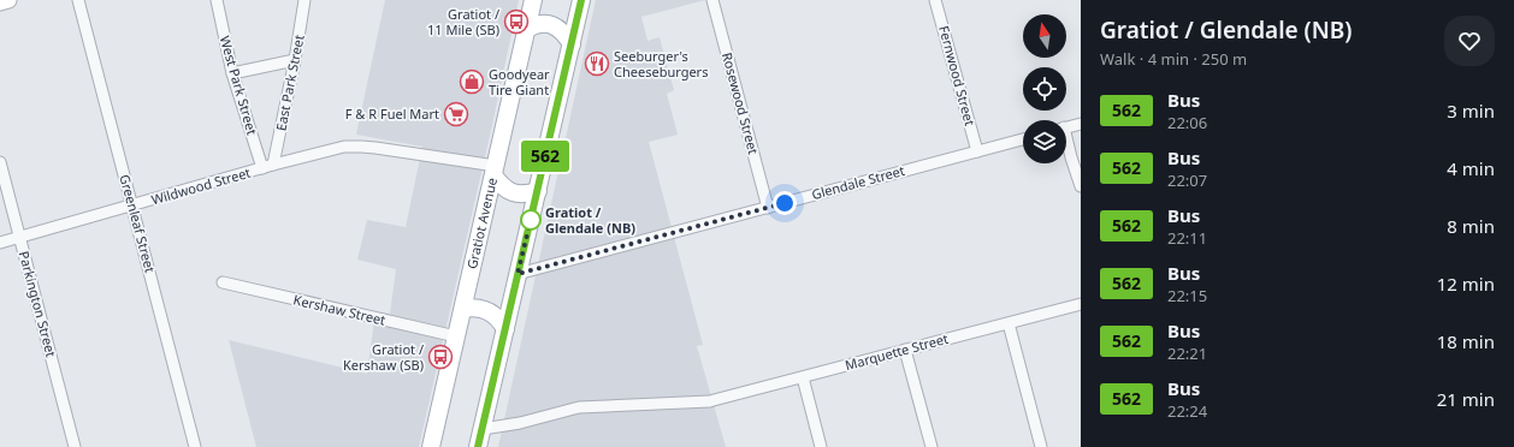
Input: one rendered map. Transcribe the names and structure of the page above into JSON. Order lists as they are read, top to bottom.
{
  "streets": {
    "main road": ["Gratiot Avenue"],
    "street": [
      "Fernwood Street",
      "East Park Street",
      "West Park Street",
      "Rosewood Street",
      "Glendale Street",
      "Wildwood Street",
      "Greenleaf Street",
      "Parkington Street",
      "Kershaw Street",
      "Marquette Street"
    ]
  },
  "crossings": [
    ["Fernwood Street", "Glendale Street"],
    ["East Park Street", "West Park Street"],
    ["East Park Street", "Wildwood Street"],
    ["West Park Street", "Wildwood Street"],
    ["Rosewood Street", "Glendale Street"],
    ["Wildwood Street", "Greenleaf Street"],
    ["Wildwood Street", "Gratiot Avenue"],
    ["Wildwood Street", "Parkington Street"],
    ["Gratiot Avenue", "Kershaw Street"]
  ],
  "places": {
    "bus stop": ["Gratiot / 11 Mile (SB)", "Gratiot / Kershaw (SB)"],
    "restaurant": ["Seeburger's Cheeseburgers"],
    "shop": ["Goodyear Tire Giant"],
    "supermarket": ["F & R Fuel Mart"],
    "other": ["Gratiot / Glendale (NB)"]
  },
  "lines": ["bus line 562"],
  "north": "top",
  "page": {
    "on_map": "562",
    "heading": ["Gratiot / Glendale (NB)", "Walk · 4 min · 250 m"],
    "list": [
      {
        "mark": "562",
        "name": "Bus",
        "note": "22:06",
        "value": "3 min"
      },
      {
        "mark": "562",
        "name": "Bus",
        "note": "22:07",
        "value": "4 min"
      },
      {
        "mark": "562",
        "name": "Bus",
        "note": "22:11",
        "value": "8 min"
      },
      {
        "mark": "562",
        "name": "Bus",
        "note": "22:15",
        "value": "12 min"
      },
      {
        "mark": "562",
        "name": "Bus",
        "note": "22:21",
        "value": "18 min"
      },
      {
        "mark": "562",
        "name": "Bus",
        "note": "22:24",
        "value": "21 min"
      }
    ]
  }
}
